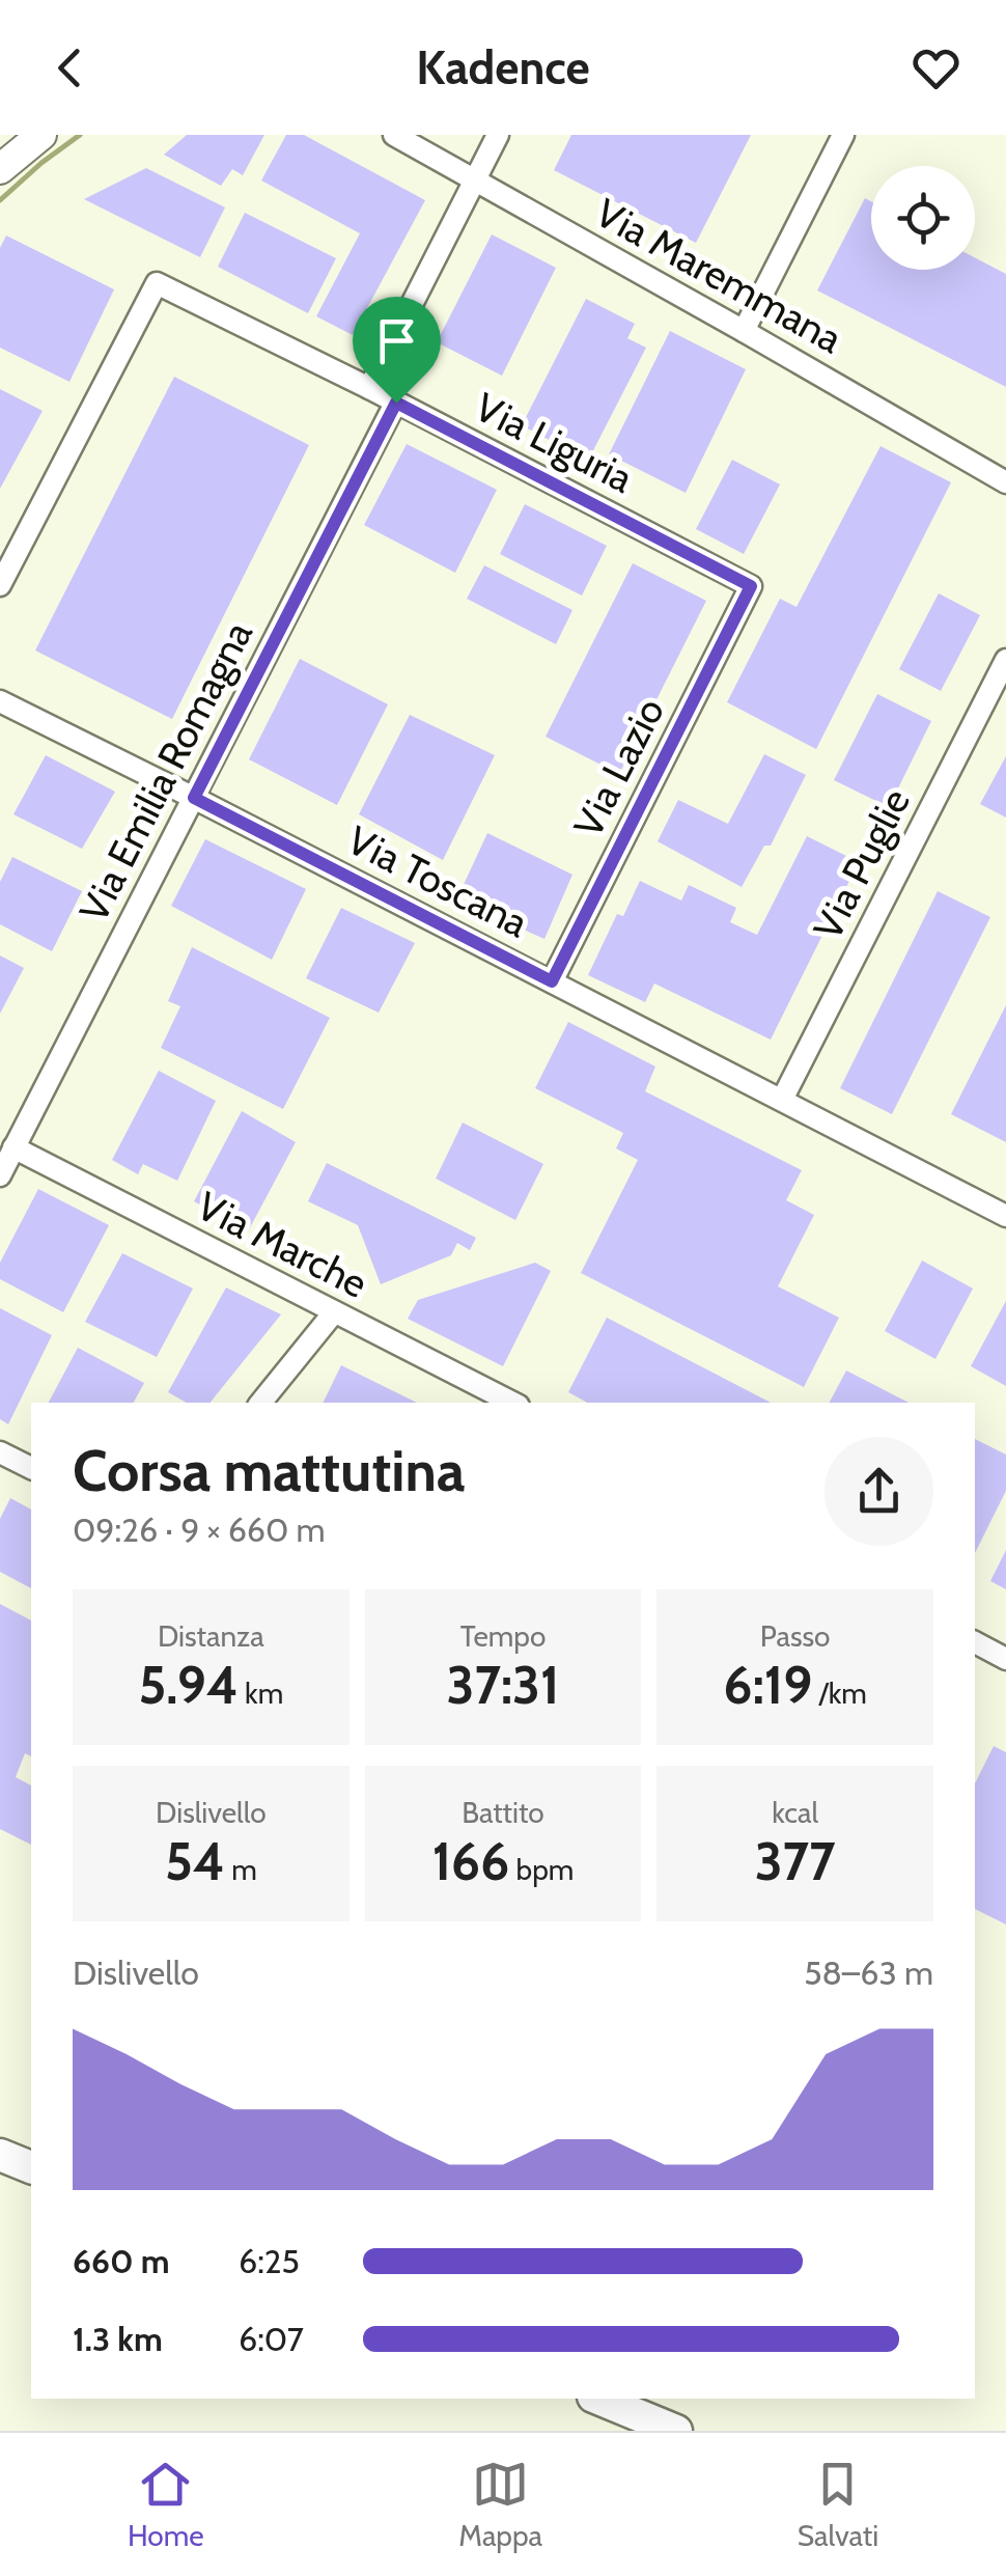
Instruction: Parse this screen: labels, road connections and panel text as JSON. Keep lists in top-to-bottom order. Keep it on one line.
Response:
{"streets":{"street":["Via Maremmana","Via Liguria","Via Lazio","Via Emilia Romagna","Via Puglie","Via Toscana","Via Marche"]},"crossings":[["Via Liguria","Via Lazio"],["Via Liguria","Via Emilia Romagna"],["Via Lazio","Via Toscana"],["Via Emilia Romagna","Via Toscana"],["Via Emilia Romagna","Via Marche"],["Via Puglie","Via Toscana"]],"page":{"header":"Kadence","heading":["Corsa mattutina","09:26 · 9 × 660 m"],"stats":[["Distanza","5.94 km"],["Tempo","37:31"],["Passo","6:19 /km"],["Dislivello","54 m"],["Battito","166 bpm"],["kcal","377"]],"chart":["Dislivello","58–63 m"],"list":[{"name":"660 m","note":"6:25"},{"name":"1.3 km","note":"6:07"}],"tabs":["Home","Mappa","Salvati"]}}
